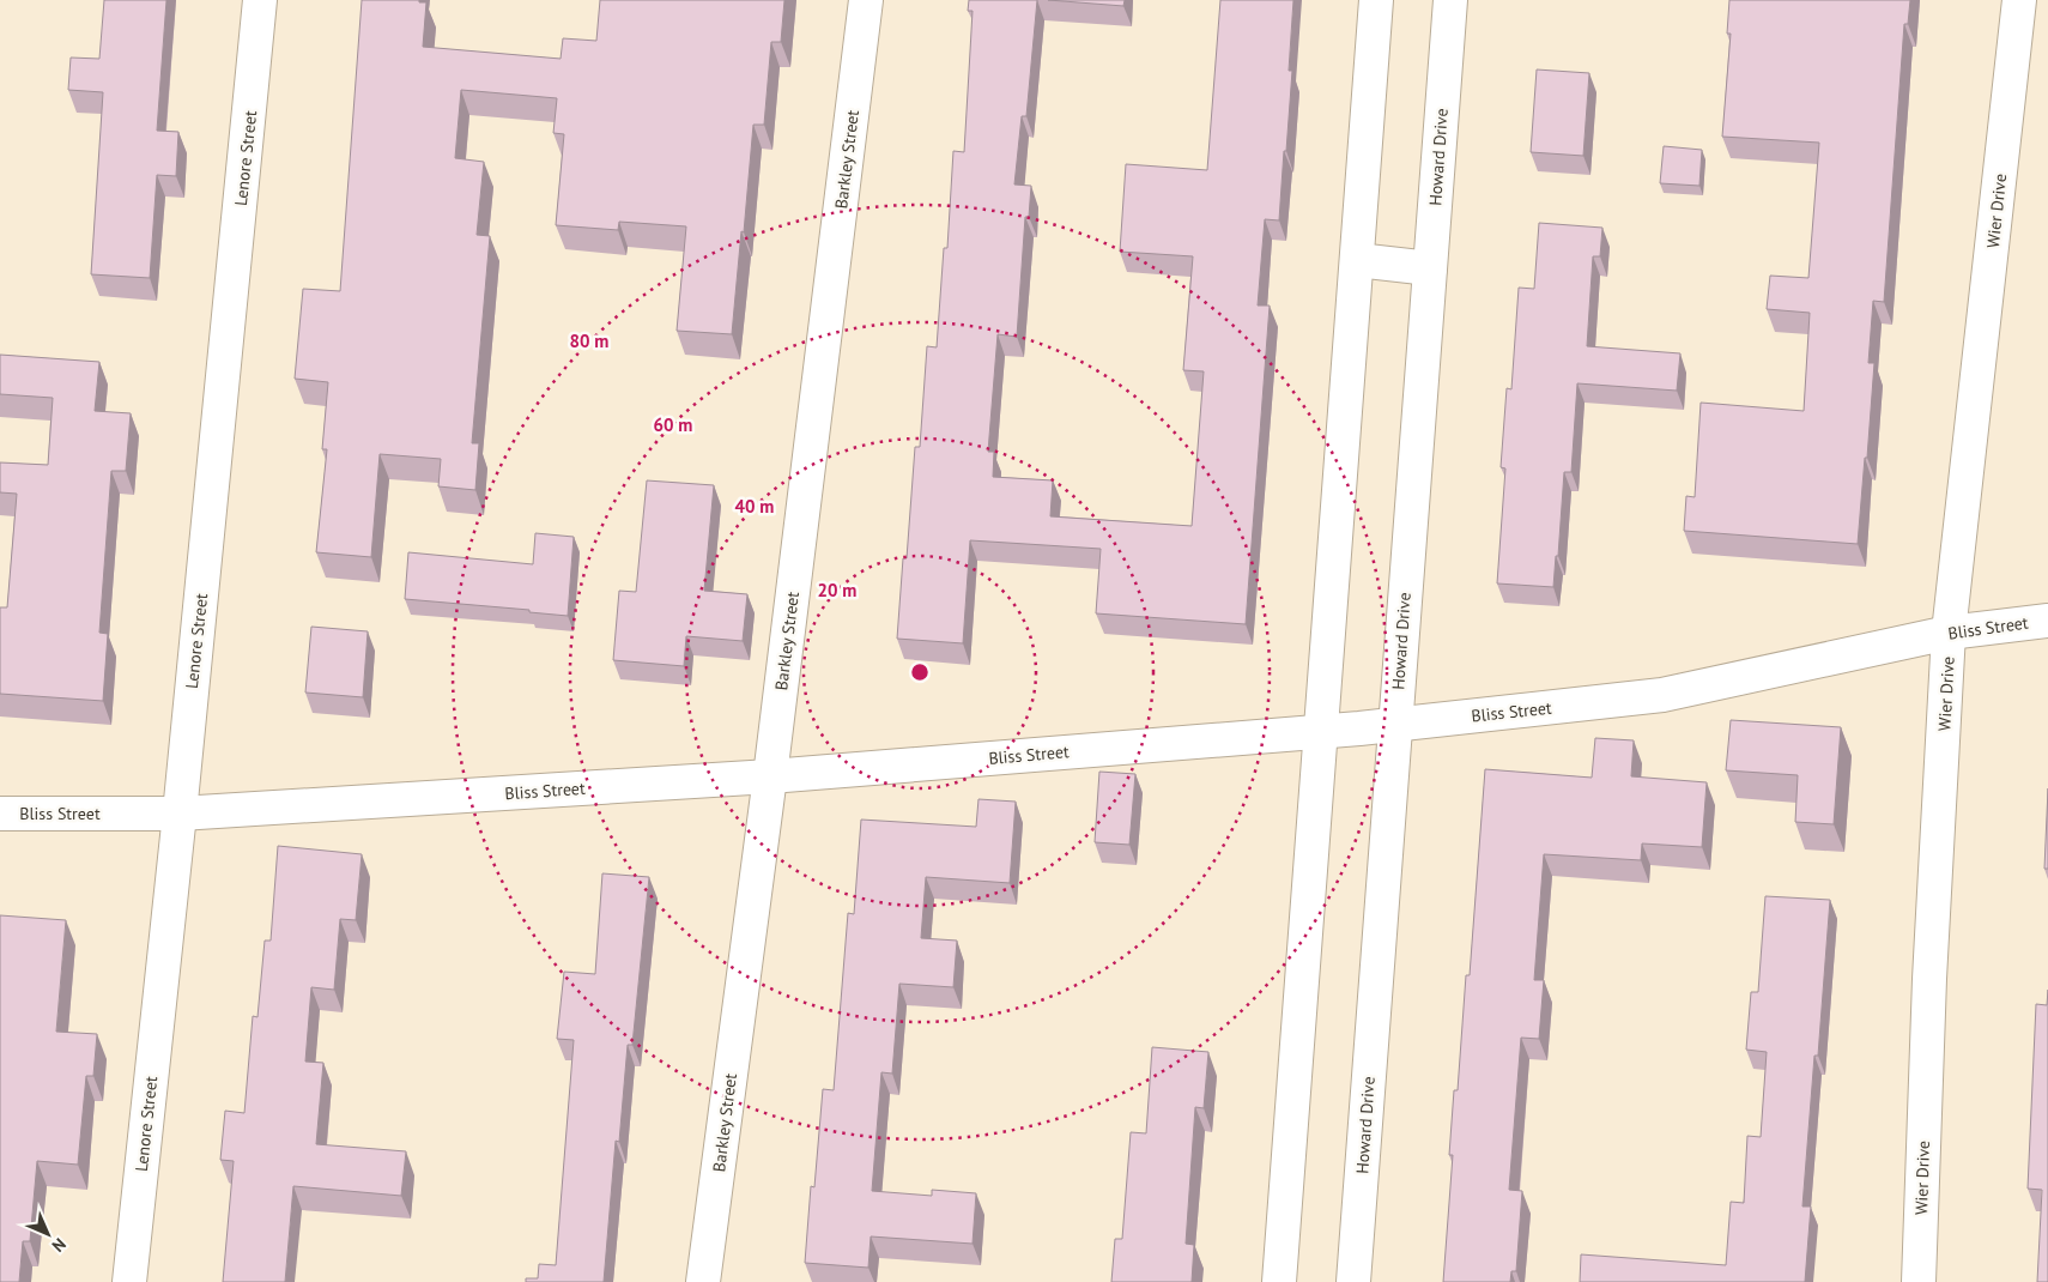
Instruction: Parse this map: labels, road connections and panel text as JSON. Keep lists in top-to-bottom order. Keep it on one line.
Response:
{"streets":{"street":["Howard Drive","Lenore Street","Barkley Street","Wier Drive","Bliss Street"]},"crossings":[["Howard Drive","Bliss Street"],["Lenore Street","Bliss Street"],["Barkley Street","Bliss Street"],["Wier Drive","Bliss Street"]],"north":"bottom right","rings":["80 m","60 m","40 m","20 m"]}
